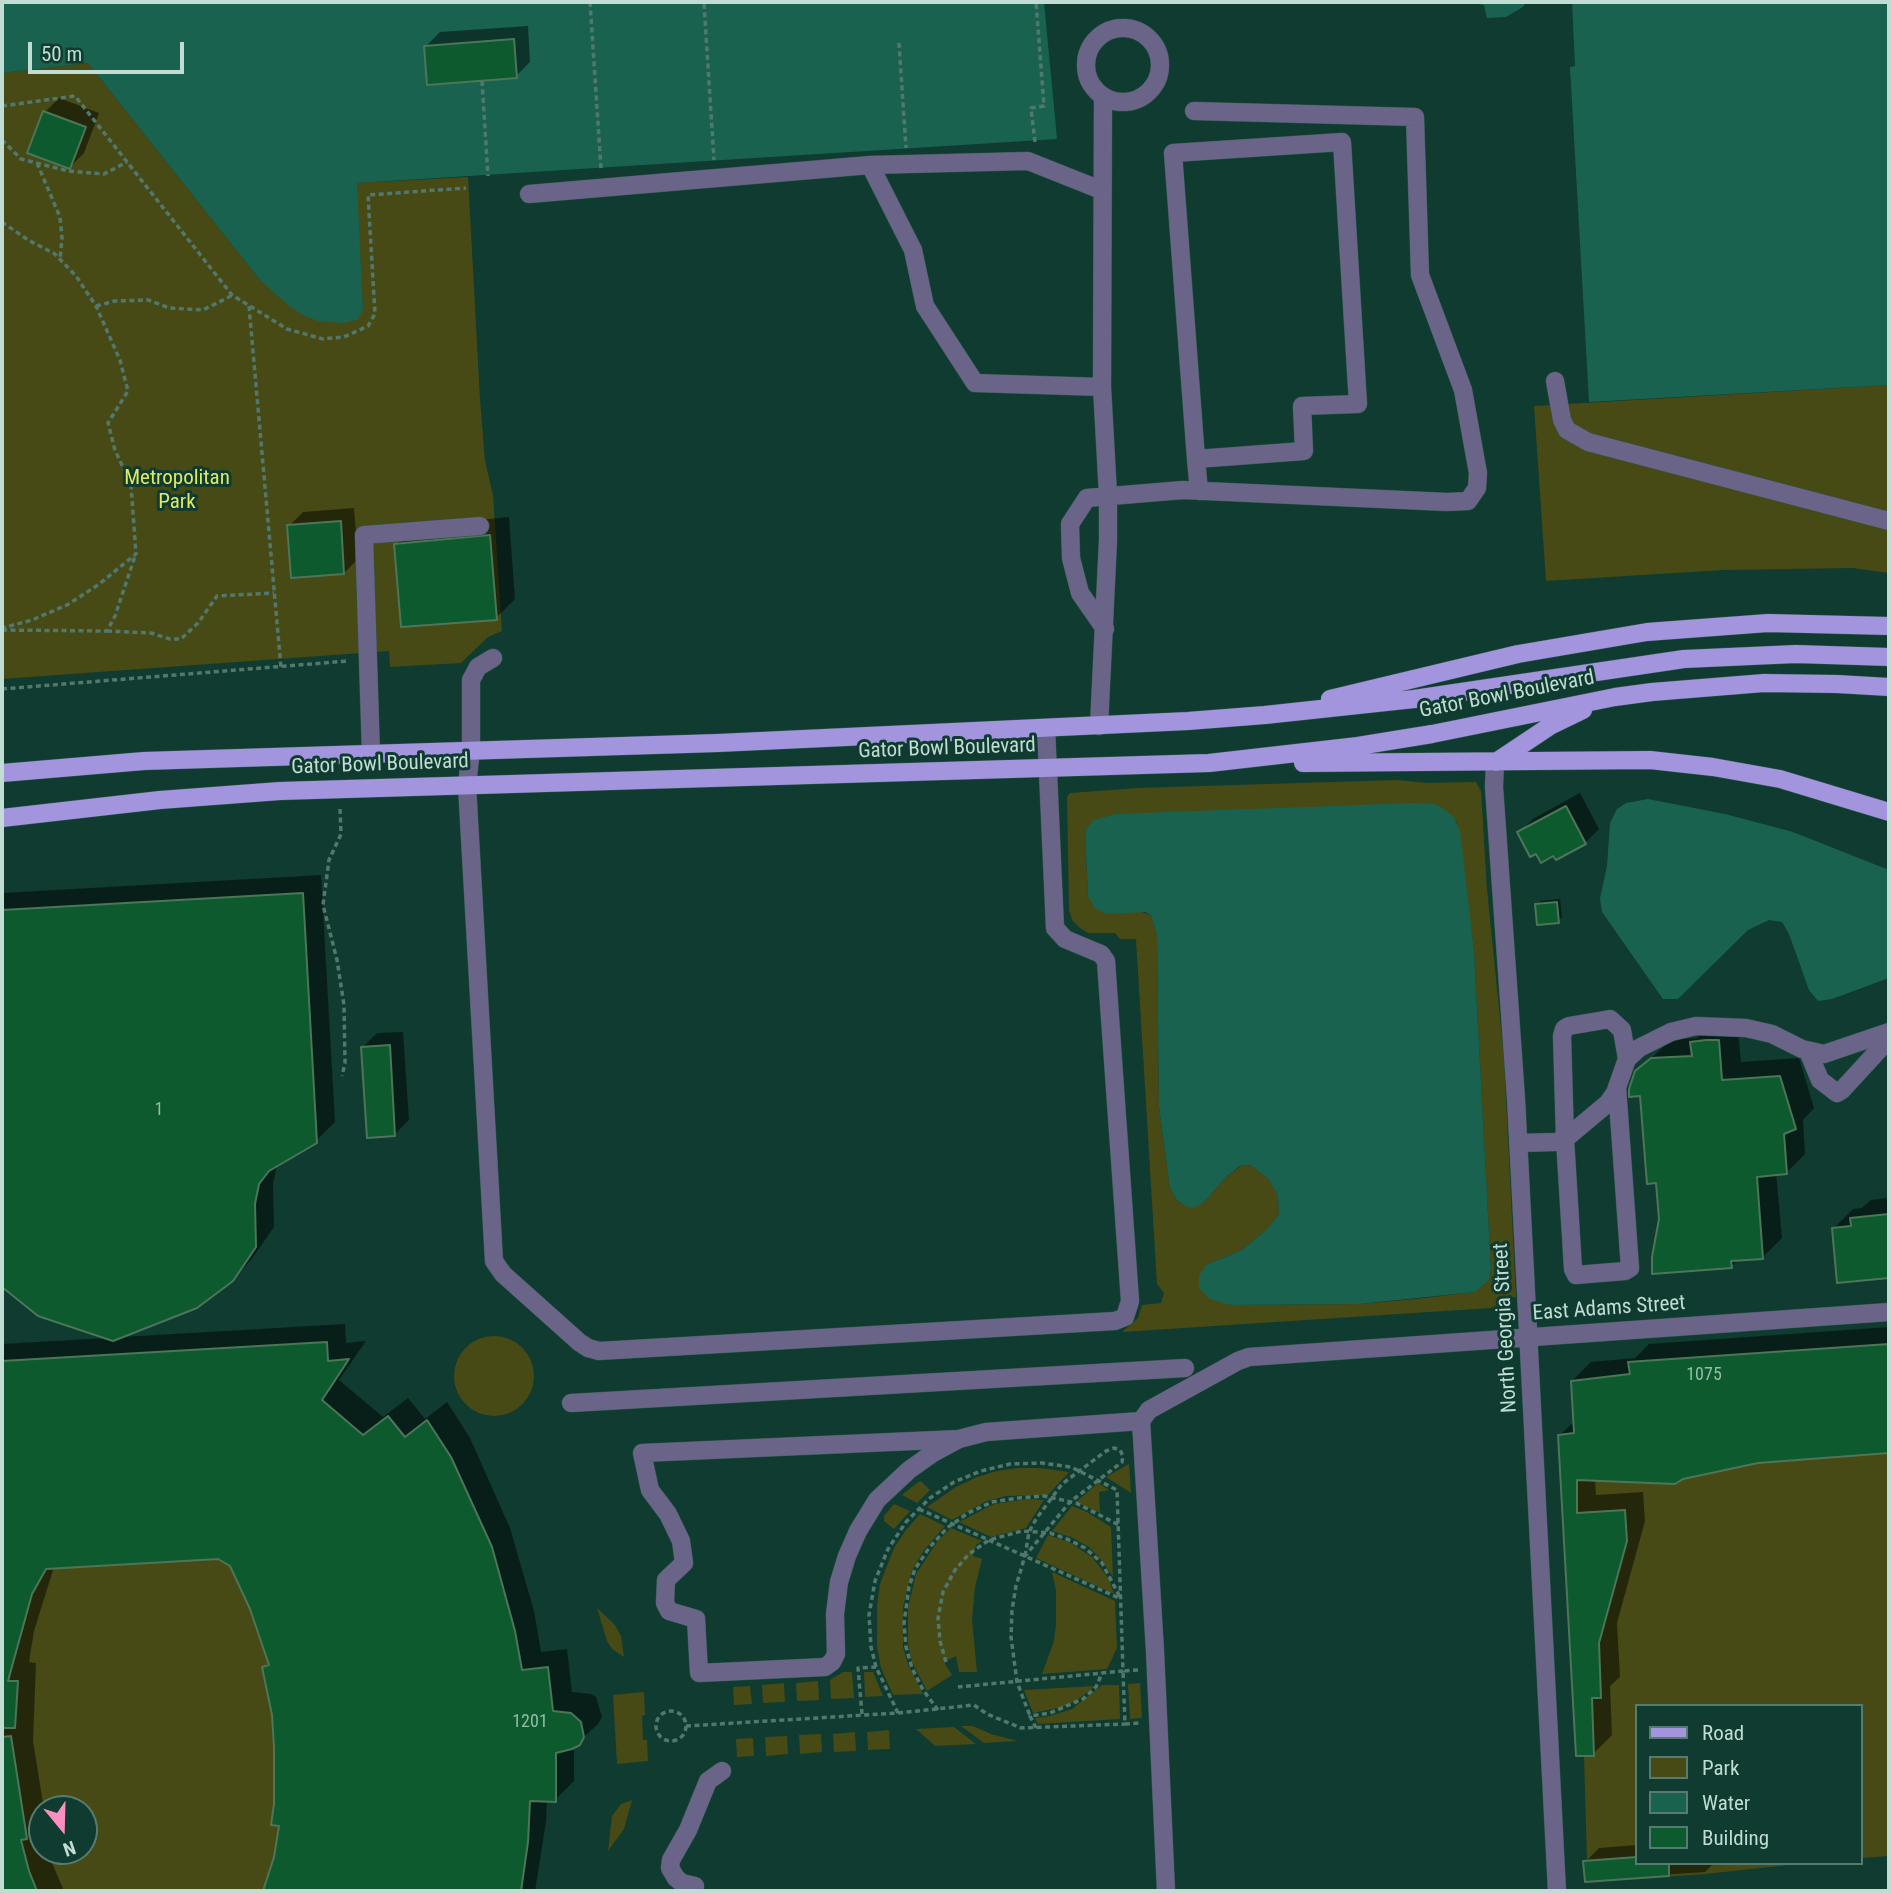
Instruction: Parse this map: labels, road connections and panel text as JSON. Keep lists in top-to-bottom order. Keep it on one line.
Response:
{"streets":{"main road":["Gator Bowl Boulevard"],"street":["East Adams Street","North Georgia Street"]},"crossings":[["East Adams Street","North Georgia Street"]],"parks":["Metropolitan Park"],"house_numbers":["1","1075","1201"],"legend":["Road","Park","Water","Building"],"scale_bar":"50 m","north":"bottom"}
